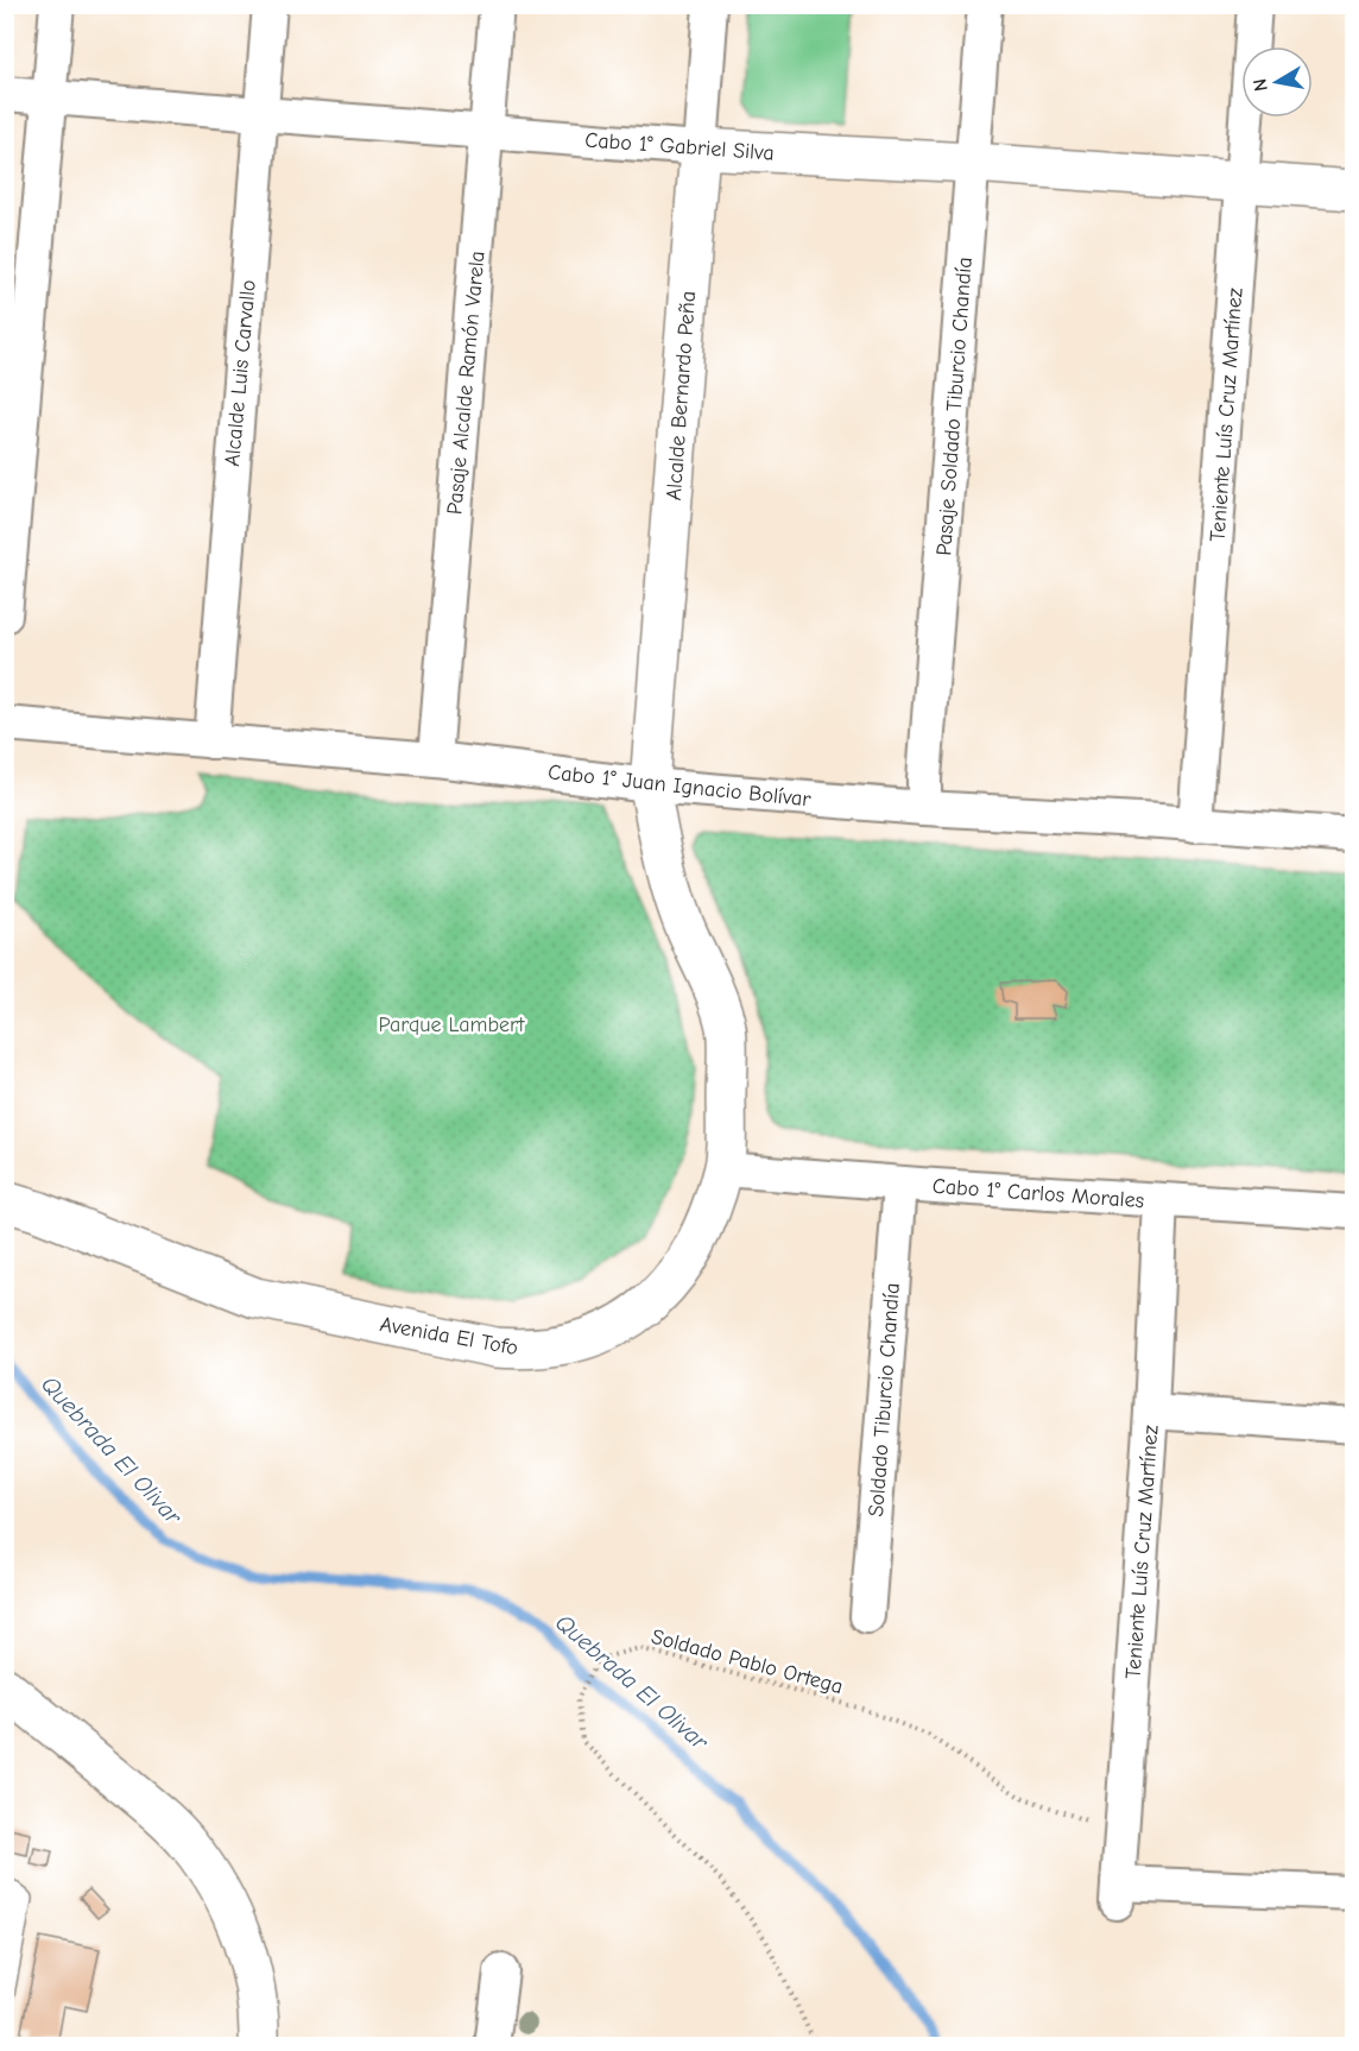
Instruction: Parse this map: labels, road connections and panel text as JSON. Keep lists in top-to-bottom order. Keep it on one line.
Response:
{"streets":{"street":["Cabo 1° Gabriel Silva","Alcalde Luis Carvallo","Pasaje Alcalde Ramón Varela","Alcalde Bernardo Peña","Pasaje Soldado Tiburcio Chandía","Teniente Luís Cruz Martínez","Cabo 1° Juan Ignacio Bolívar","Cabo 1° Carlos Morales","Avenida El Tofo","Soldado Tiburcio Chandía"],"path":["Soldado Pablo Ortega"]},"crossings":[["Cabo 1° Gabriel Silva","Alcalde Luis Carvallo"],["Cabo 1° Gabriel Silva","Pasaje Alcalde Ramón Varela"],["Cabo 1° Gabriel Silva","Alcalde Bernardo Peña"],["Cabo 1° Gabriel Silva","Pasaje Soldado Tiburcio Chandía"],["Cabo 1° Gabriel Silva","Teniente Luís Cruz Martínez"],["Alcalde Luis Carvallo","Cabo 1° Juan Ignacio Bolívar"],["Pasaje Alcalde Ramón Varela","Cabo 1° Juan Ignacio Bolívar"],["Alcalde Bernardo Peña","Cabo 1° Juan Ignacio Bolívar"],["Alcalde Bernardo Peña","Avenida El Tofo"],["Pasaje Soldado Tiburcio Chandía","Cabo 1° Juan Ignacio Bolívar"],["Teniente Luís Cruz Martínez","Cabo 1° Juan Ignacio Bolívar"],["Teniente Luís Cruz Martínez","Cabo 1° Carlos Morales"],["Teniente Luís Cruz Martínez","Soldado Pablo Ortega"],["Cabo 1° Juan Ignacio Bolívar","Avenida El Tofo"],["Cabo 1° Carlos Morales","Avenida El Tofo"],["Cabo 1° Carlos Morales","Soldado Tiburcio Chandía"]],"water":["Quebrada El Olivar"],"parks":["Parque Lambert"],"north":"left"}
